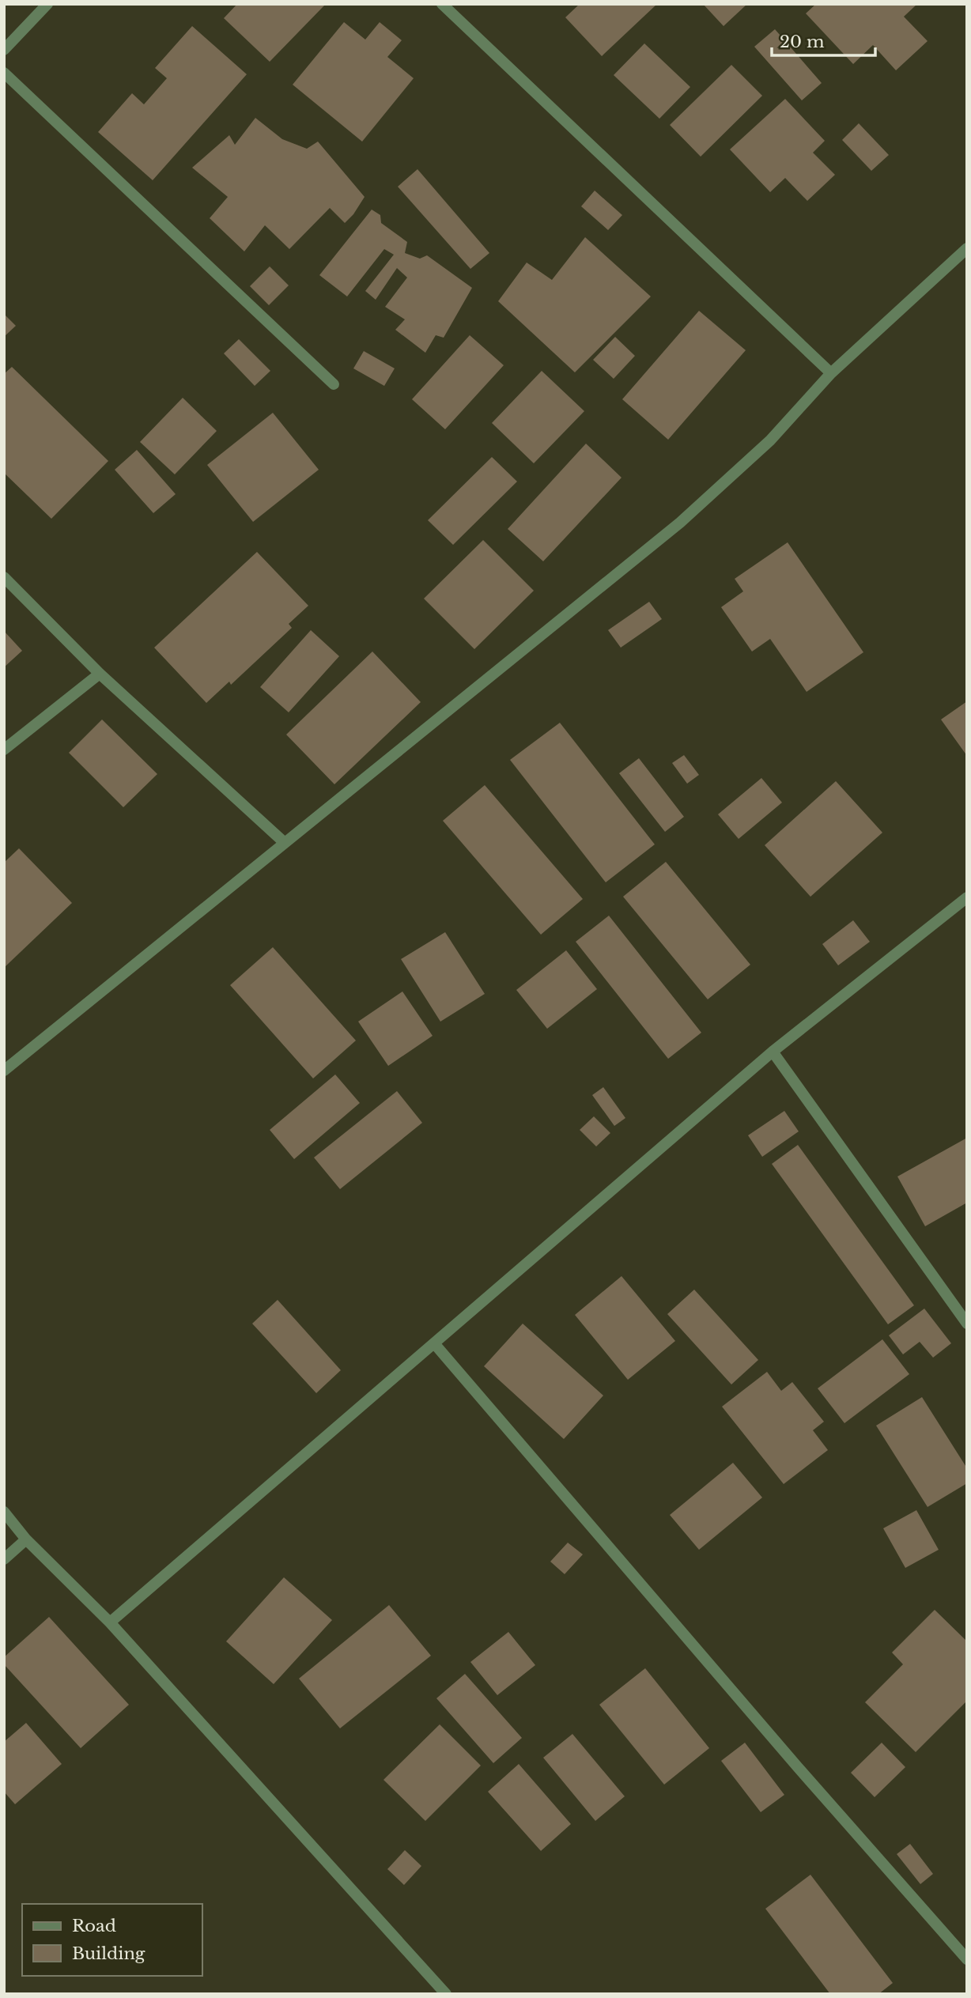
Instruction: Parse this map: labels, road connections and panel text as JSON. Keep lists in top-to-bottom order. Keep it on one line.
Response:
{"legend":["Road","Building"],"scale_bar":"20 m"}
